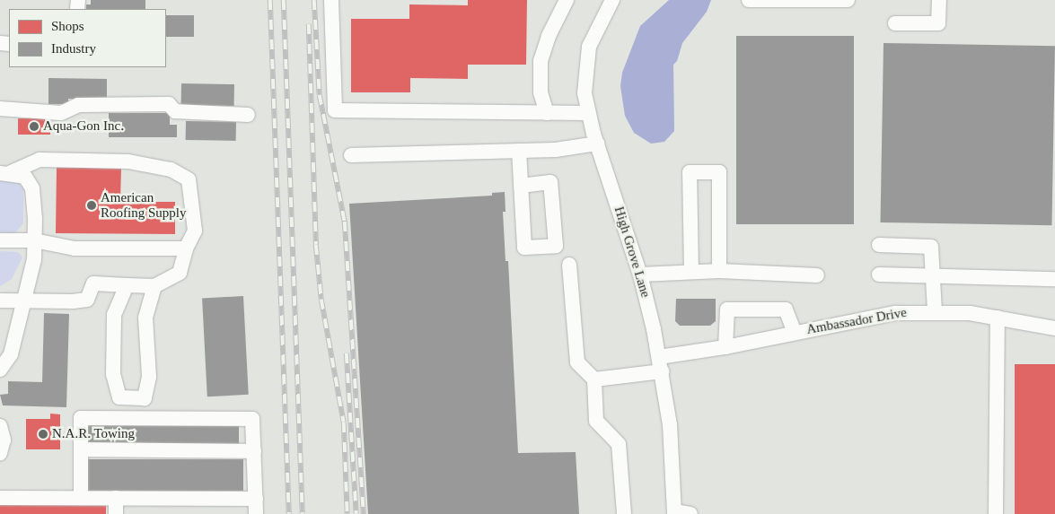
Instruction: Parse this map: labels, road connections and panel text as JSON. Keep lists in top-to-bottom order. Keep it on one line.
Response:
{"streets":{"street":["High Grove Lane","Ambassador Drive"]},"crossings":[["High Grove Lane","Ambassador Drive"]],"places":["Aqua-Gon Inc.","American Roofing Supply","N.A.R. Towing"],"legend":["Shops","Industry"]}
